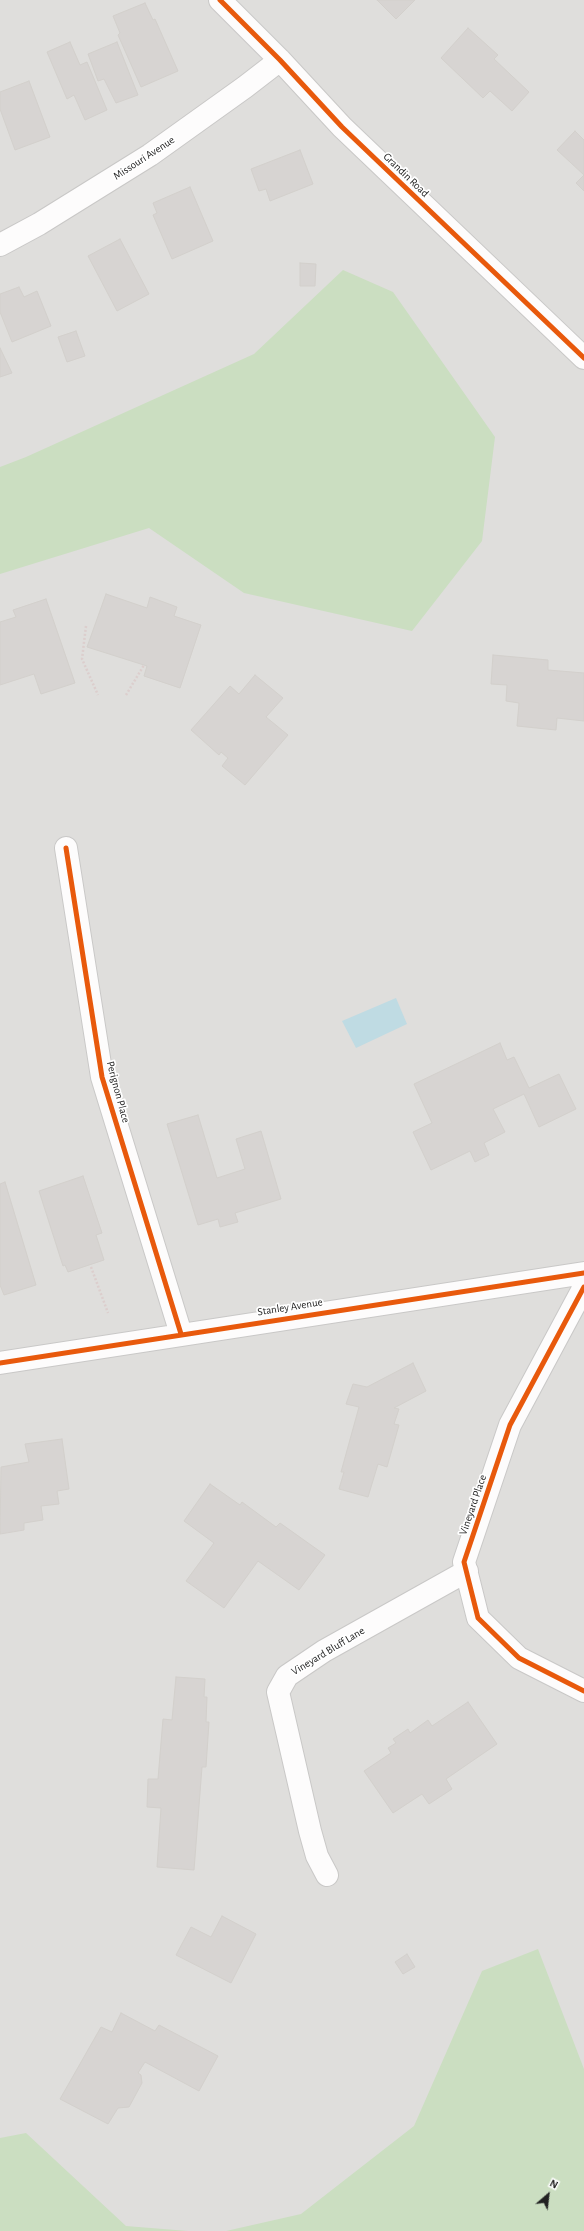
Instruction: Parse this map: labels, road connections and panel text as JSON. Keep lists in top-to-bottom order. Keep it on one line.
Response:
{"streets":{"street":["Missouri Avenue","Grandin Road","Perignon Place","Stanley Avenue","Vineyard Place","Vineyard Bluff Lane"]},"crossings":[["Missouri Avenue","Grandin Road"],["Perignon Place","Stanley Avenue"],["Vineyard Place","Vineyard Bluff Lane"]],"north":"top right"}
